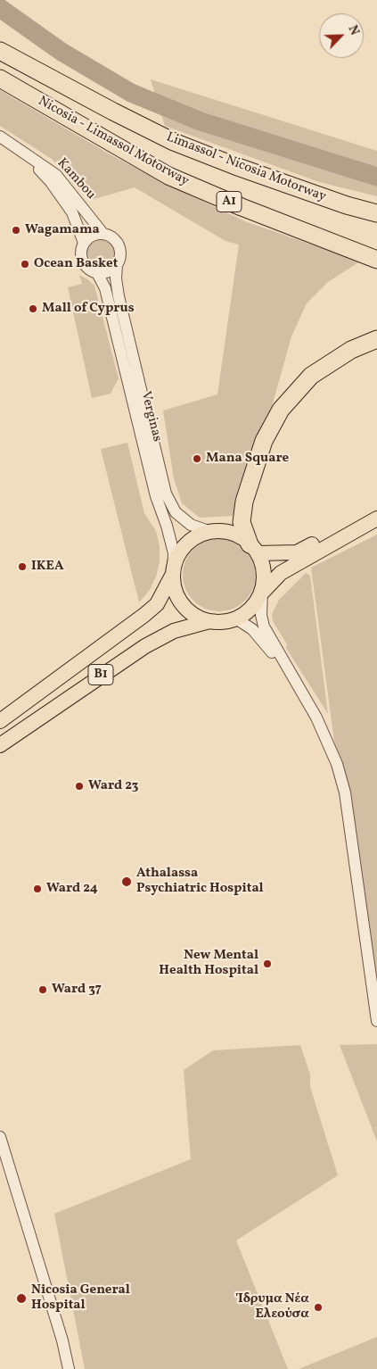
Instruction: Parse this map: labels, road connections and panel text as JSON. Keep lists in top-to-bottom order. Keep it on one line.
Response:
{"streets":{"highway":["Nicosia - Limassol Motorway","Limassol - Nicosia Motorway","A1"],"main road":["B1"],"street":["Kambou","Verginas"]},"crossings":[["Kambou","Verginas"],["Verginas","B1"]],"places":["Wagamama","Ocean Basket","Mall of Cyprus","Mana Square","IKEA","Ward 23","Athalassa Psychiatric Hospital","Ward 24","New Mental Health Hospital","Ward 37","Nicosia General Hospital","Ίδρυμα Νέα Ελεούσα"],"north":"top right"}
